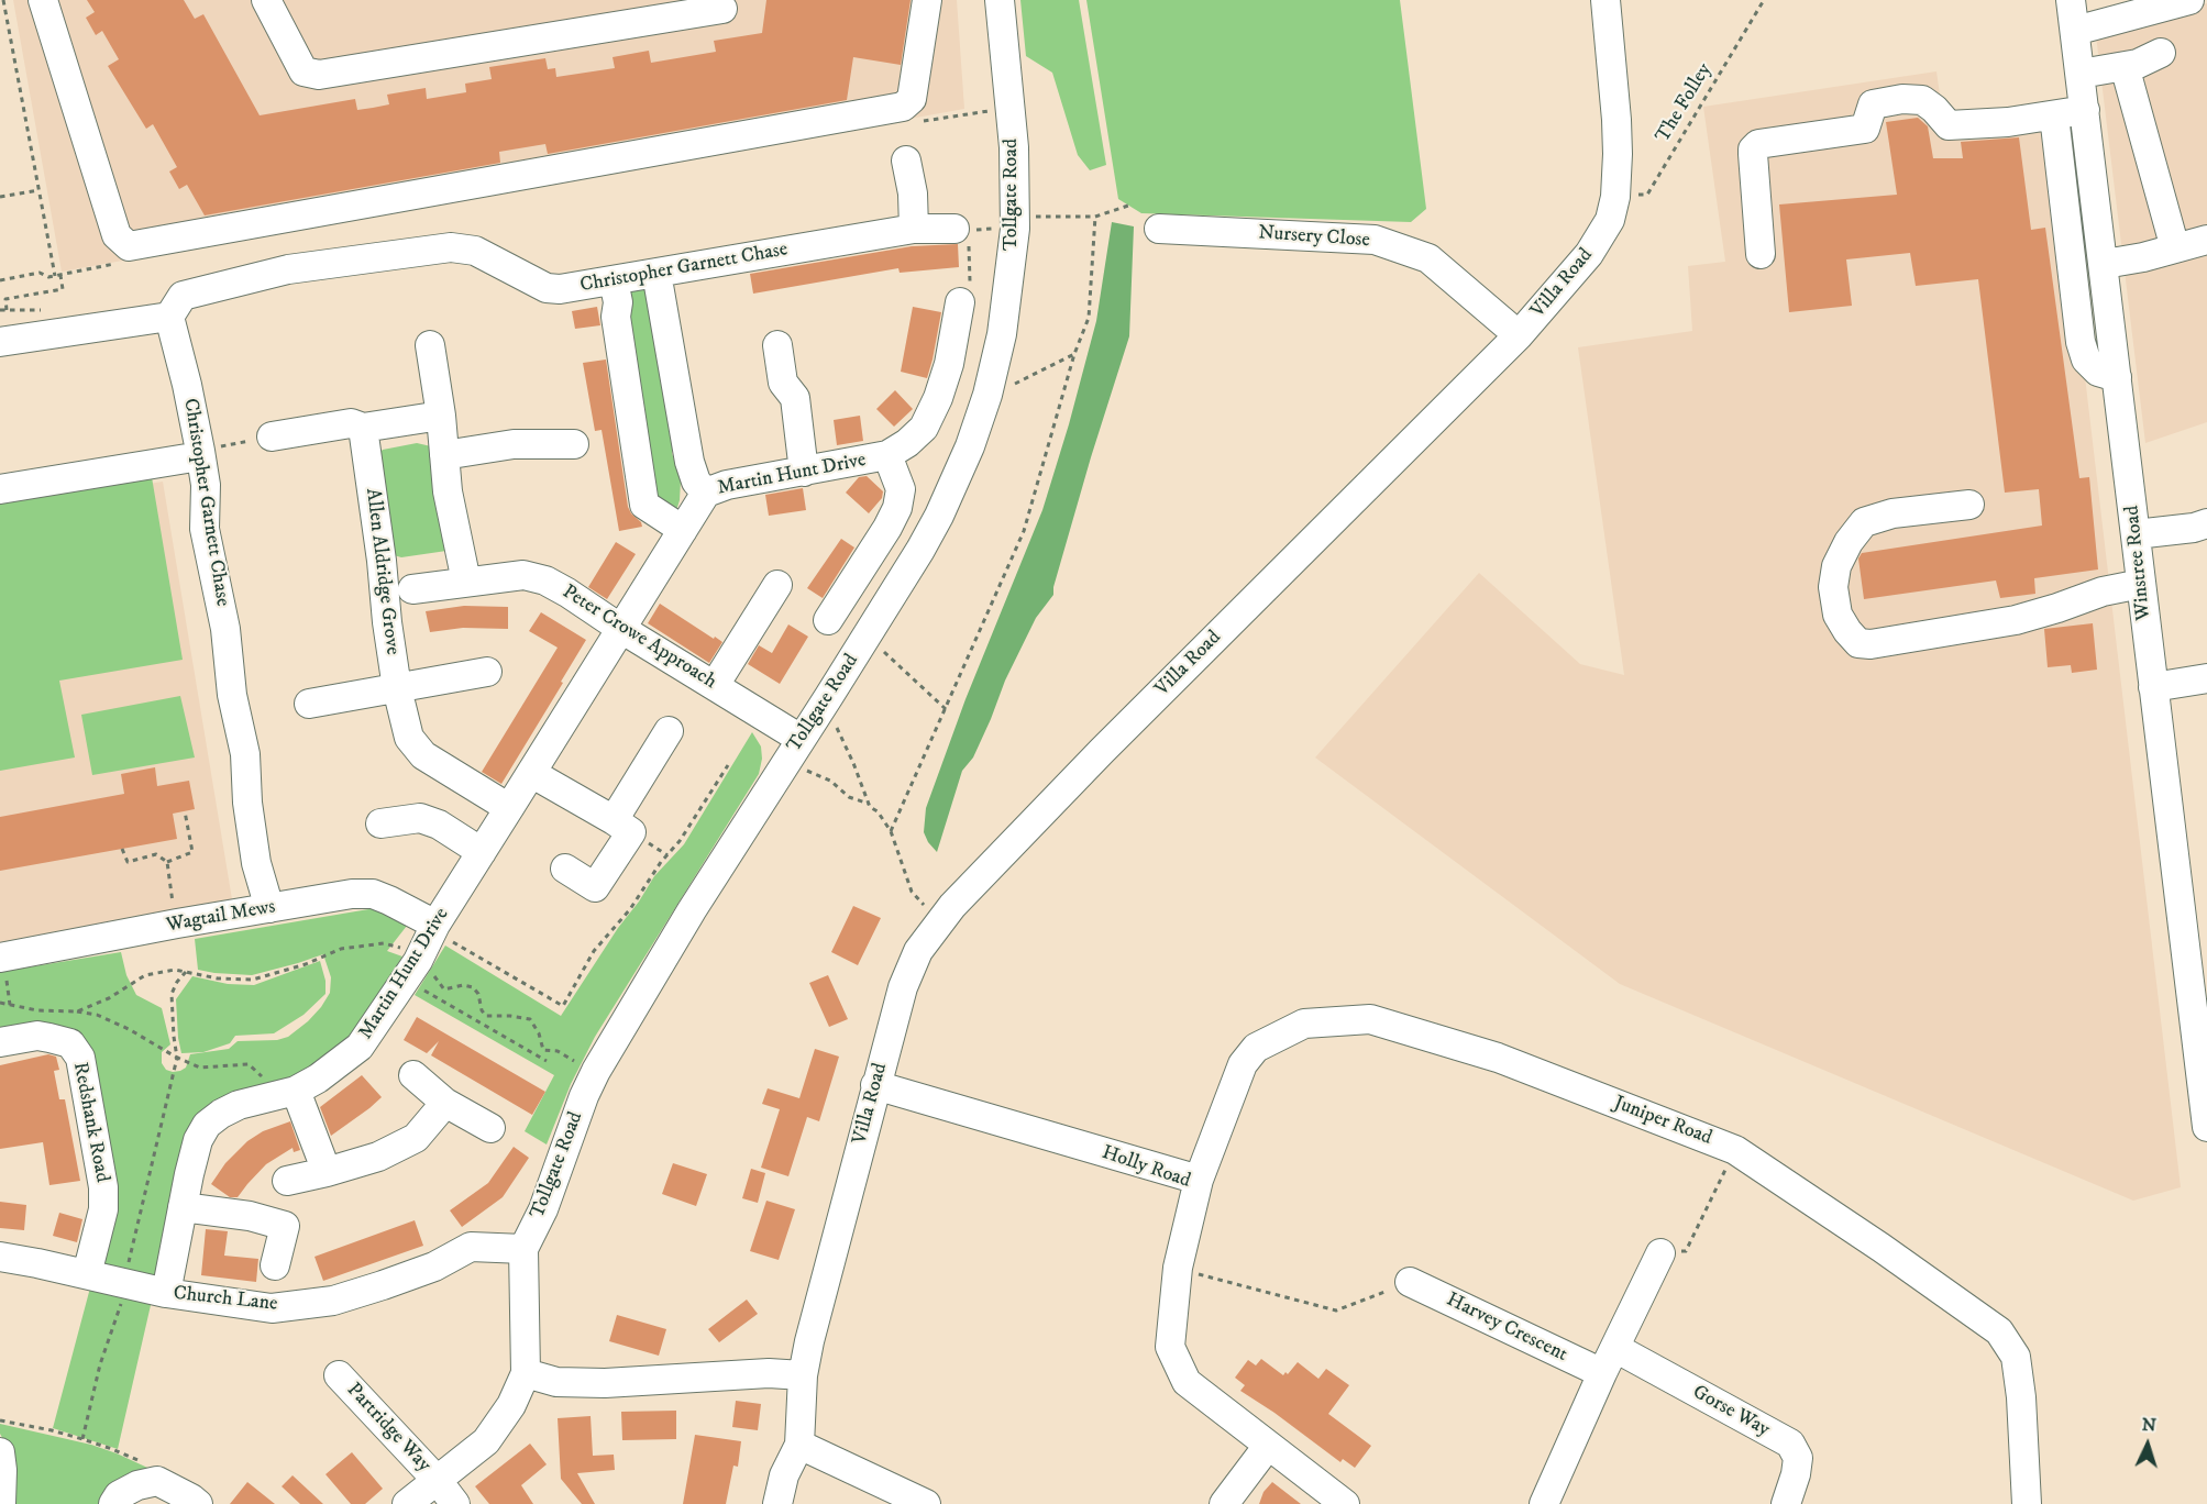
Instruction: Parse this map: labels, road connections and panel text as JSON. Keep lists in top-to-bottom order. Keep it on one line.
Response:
{"streets":{"street":["Tollgate Road","Nursery Close","Christopher Garnett Chase","Villa Road","Martin Hunt Drive","Winstree Road","Allen Aldridge Grove","Peter Crowe Approach","Wagtail Mews","Juniper Road","Redshank Road","Holly Road","Church Lane","Harvey Crescent","Gorse Way","Partridge Way"],"path":["The Folley"]},"crossings":[["The Folley","Villa Road"],["Tollgate Road","Peter Crowe Approach"],["Tollgate Road","Church Lane"],["Nursery Close","Villa Road"],["Christopher Garnett Chase","Wagtail Mews"],["Villa Road","Holly Road"],["Martin Hunt Drive","Allen Aldridge Grove"],["Martin Hunt Drive","Peter Crowe Approach"],["Martin Hunt Drive","Wagtail Mews"],["Martin Hunt Drive","Church Lane"],["Juniper Road","Holly Road"],["Redshank Road","Church Lane"]],"north":"top"}
